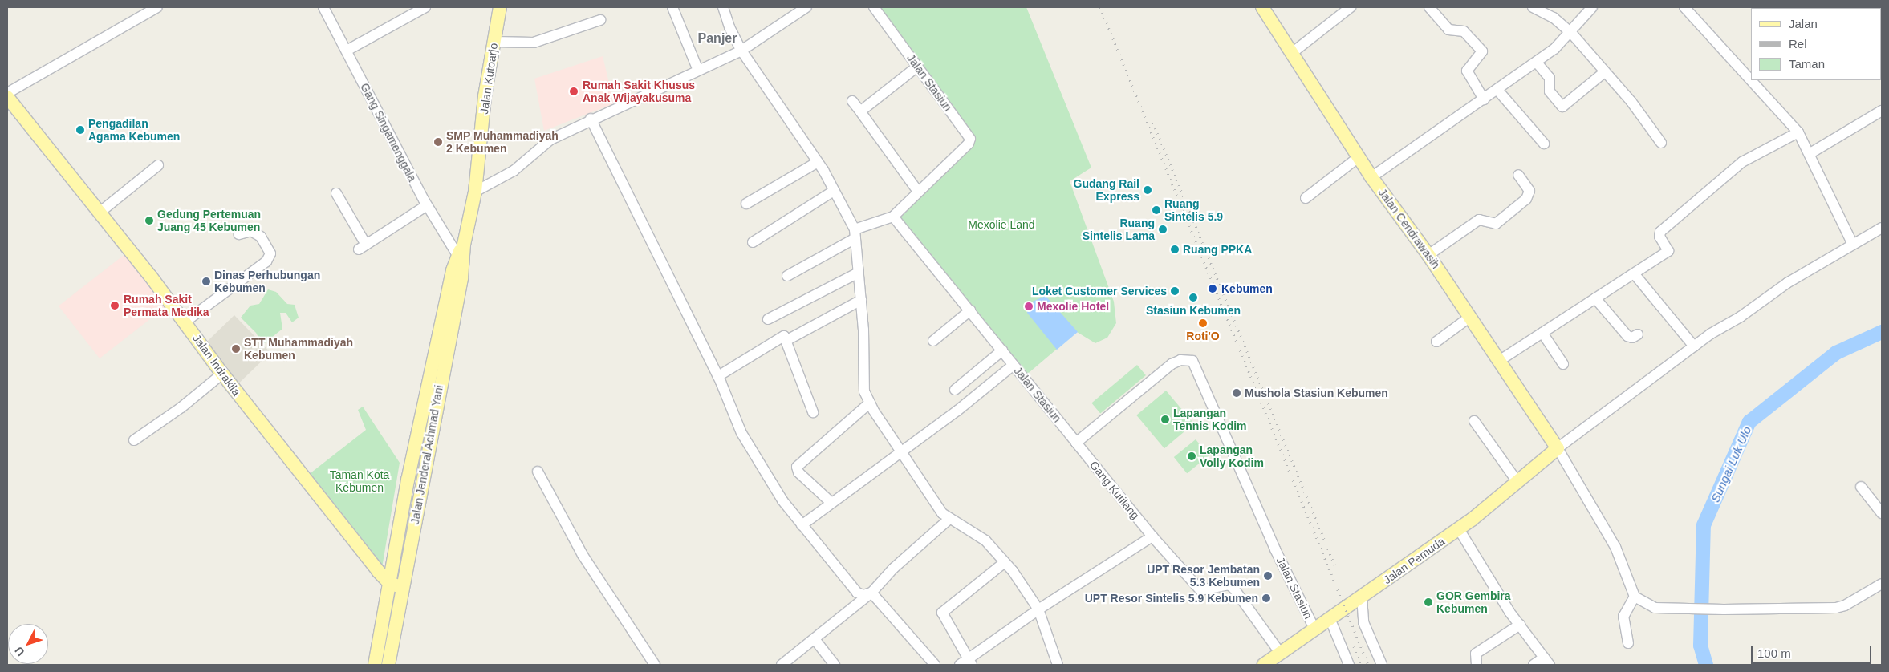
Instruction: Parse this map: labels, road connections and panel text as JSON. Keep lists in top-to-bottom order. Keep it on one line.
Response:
{"streets":{"main road":["Jalan Kutoarjo","Jalan Cendrawasih","Jalan Indrakila","Jalan Jenderal Achmad Yani","Jalan Pemuda"],"street":["Jalan Stasiun","Gang Singamenggala","Gang Kutilang"]},"crossings":[["Jalan Kutoarjo","Gang Singamenggala"],["Jalan Kutoarjo","Jalan Jenderal Achmad Yani"],["Jalan Stasiun","Gang Kutilang"],["Jalan Stasiun","Jalan Pemuda"],["Gang Singamenggala","Jalan Jenderal Achmad Yani"],["Jalan Cendrawasih","Jalan Pemuda"],["Jalan Indrakila","Jalan Jenderal Achmad Yani"],["Gang Kutilang","Jalan Pemuda"]],"districts":["Panjer"],"water":["Sungai Luk Ulo"],"parks":["Mexolie Land","Taman Kota Kebumen"],"places":["Rumah Sakit Khusus Anak Wijayakusuma","Pengadilan Agama Kebumen","SMP Muhammadiyah 2 Kebumen","Gudang Rail Express","Ruang Sintelis 5.9","Gedung Pertemuan Juang 45 Kebumen","Ruang Sintelis Lama","Ruang PPKA","Dinas Perhubungan Kebumen","Kebumen","Loket Customer Services","Stasiun Kebumen","Rumah Sakit Permata Medika","Mexolie Hotel","Roti'O","STT Muhammadiyah Kebumen","Mushola Stasiun Kebumen","Lapangan Tennis Kodim","Lapangan Volly Kodim","UPT Resor Jembatan 5.3 Kebumen","UPT Resor Sintelis 5.9 Kebumen","GOR Gembira Kebumen"],"legend":["Jalan","Rel","Taman"],"scale_bar":"100 m","north":"bottom left"}
